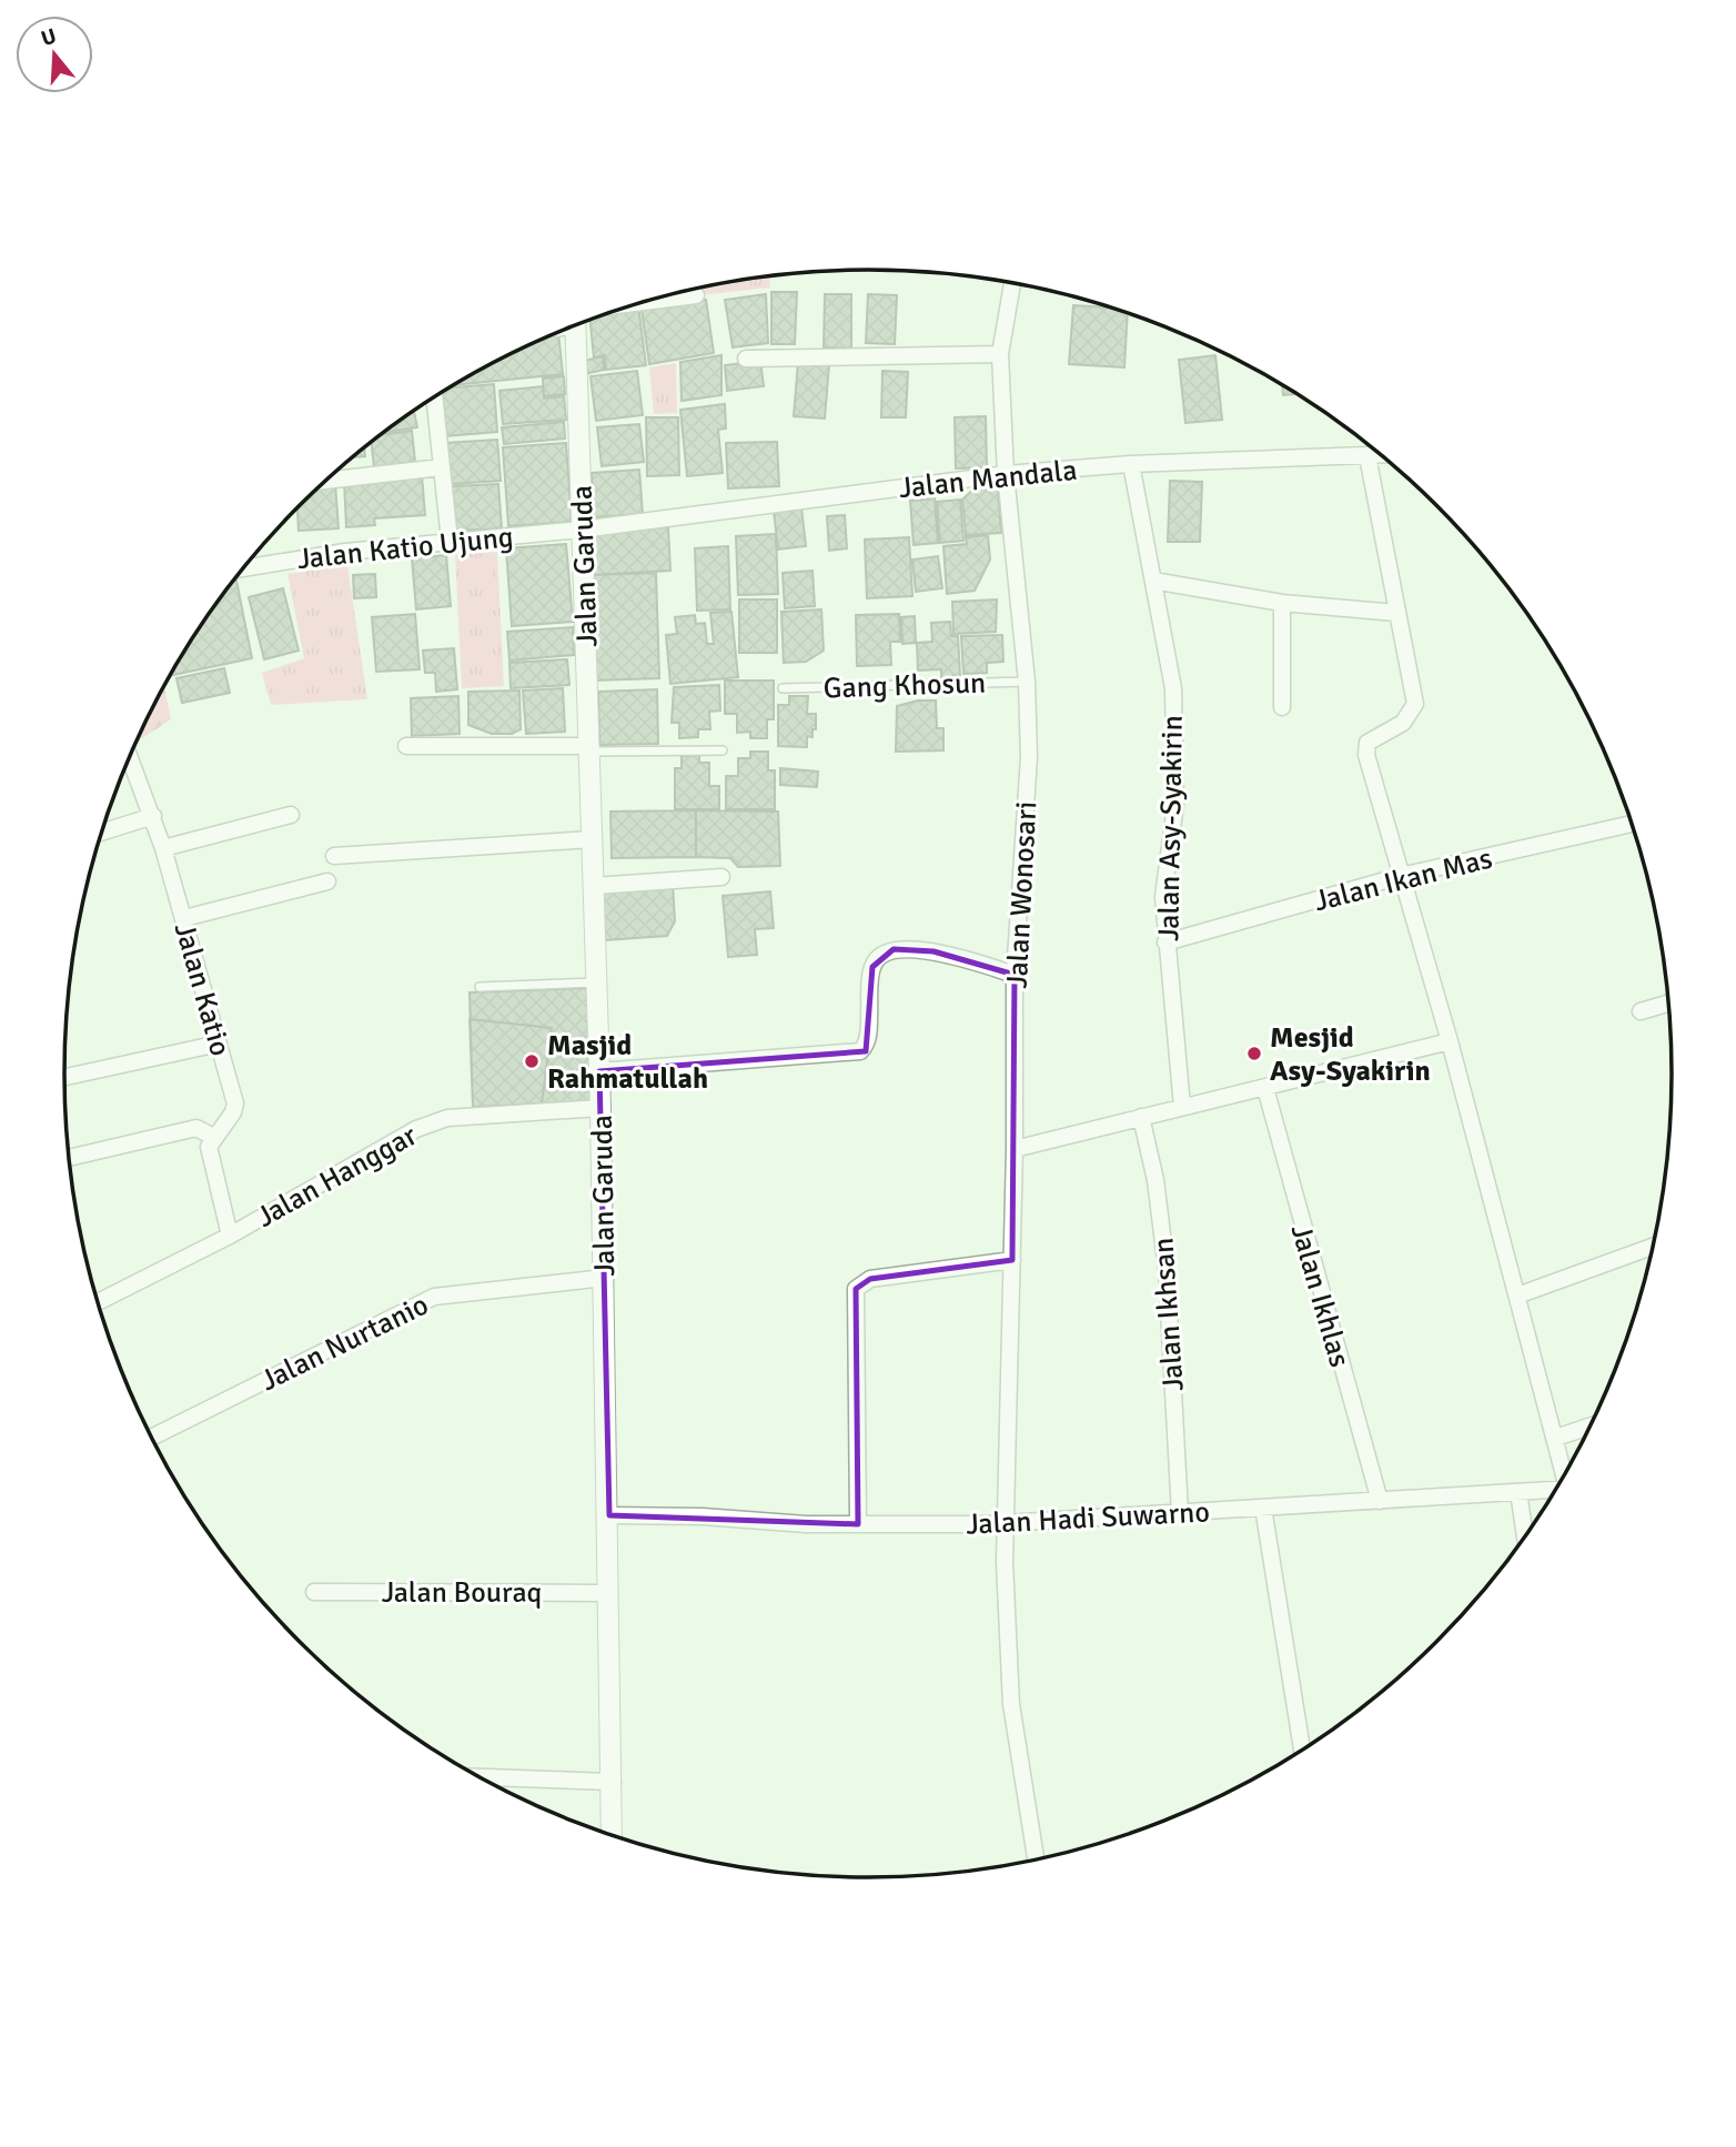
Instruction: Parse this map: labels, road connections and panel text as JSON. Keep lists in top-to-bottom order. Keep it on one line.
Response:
{"streets":{"street":["Jalan Mandala","Jalan Katio Ujung","Jalan Garuda","Jalan Asy-Syakirin","Jalan Ikan Mas","Jalan Wonosari","Jalan Katio","Jalan Hanggar","Jalan Ikhlas","Jalan Ikhsan","Jalan Nurtanio","Jalan Hadi Suwarno","Jalan Bouraq"],"lane":["Gang Khosun"]},"crossings":[["Jalan Mandala","Jalan Katio Ujung"],["Jalan Mandala","Jalan Garuda"],["Jalan Mandala","Jalan Asy-Syakirin"],["Jalan Mandala","Jalan Wonosari"],["Jalan Katio Ujung","Jalan Garuda"],["Jalan Garuda","Jalan Hanggar"],["Jalan Garuda","Jalan Nurtanio"],["Jalan Garuda","Jalan Hadi Suwarno"],["Jalan Garuda","Jalan Bouraq"],["Gang Khosun","Jalan Wonosari"],["Jalan Asy-Syakirin","Jalan Ikan Mas"],["Jalan Wonosari","Jalan Hadi Suwarno"],["Jalan Ikhlas","Jalan Hadi Suwarno"],["Jalan Ikhsan","Jalan Hadi Suwarno"]],"places":["Mesjid Asy-Syakirin","Masjid Rahmatullah"],"north":"top"}
